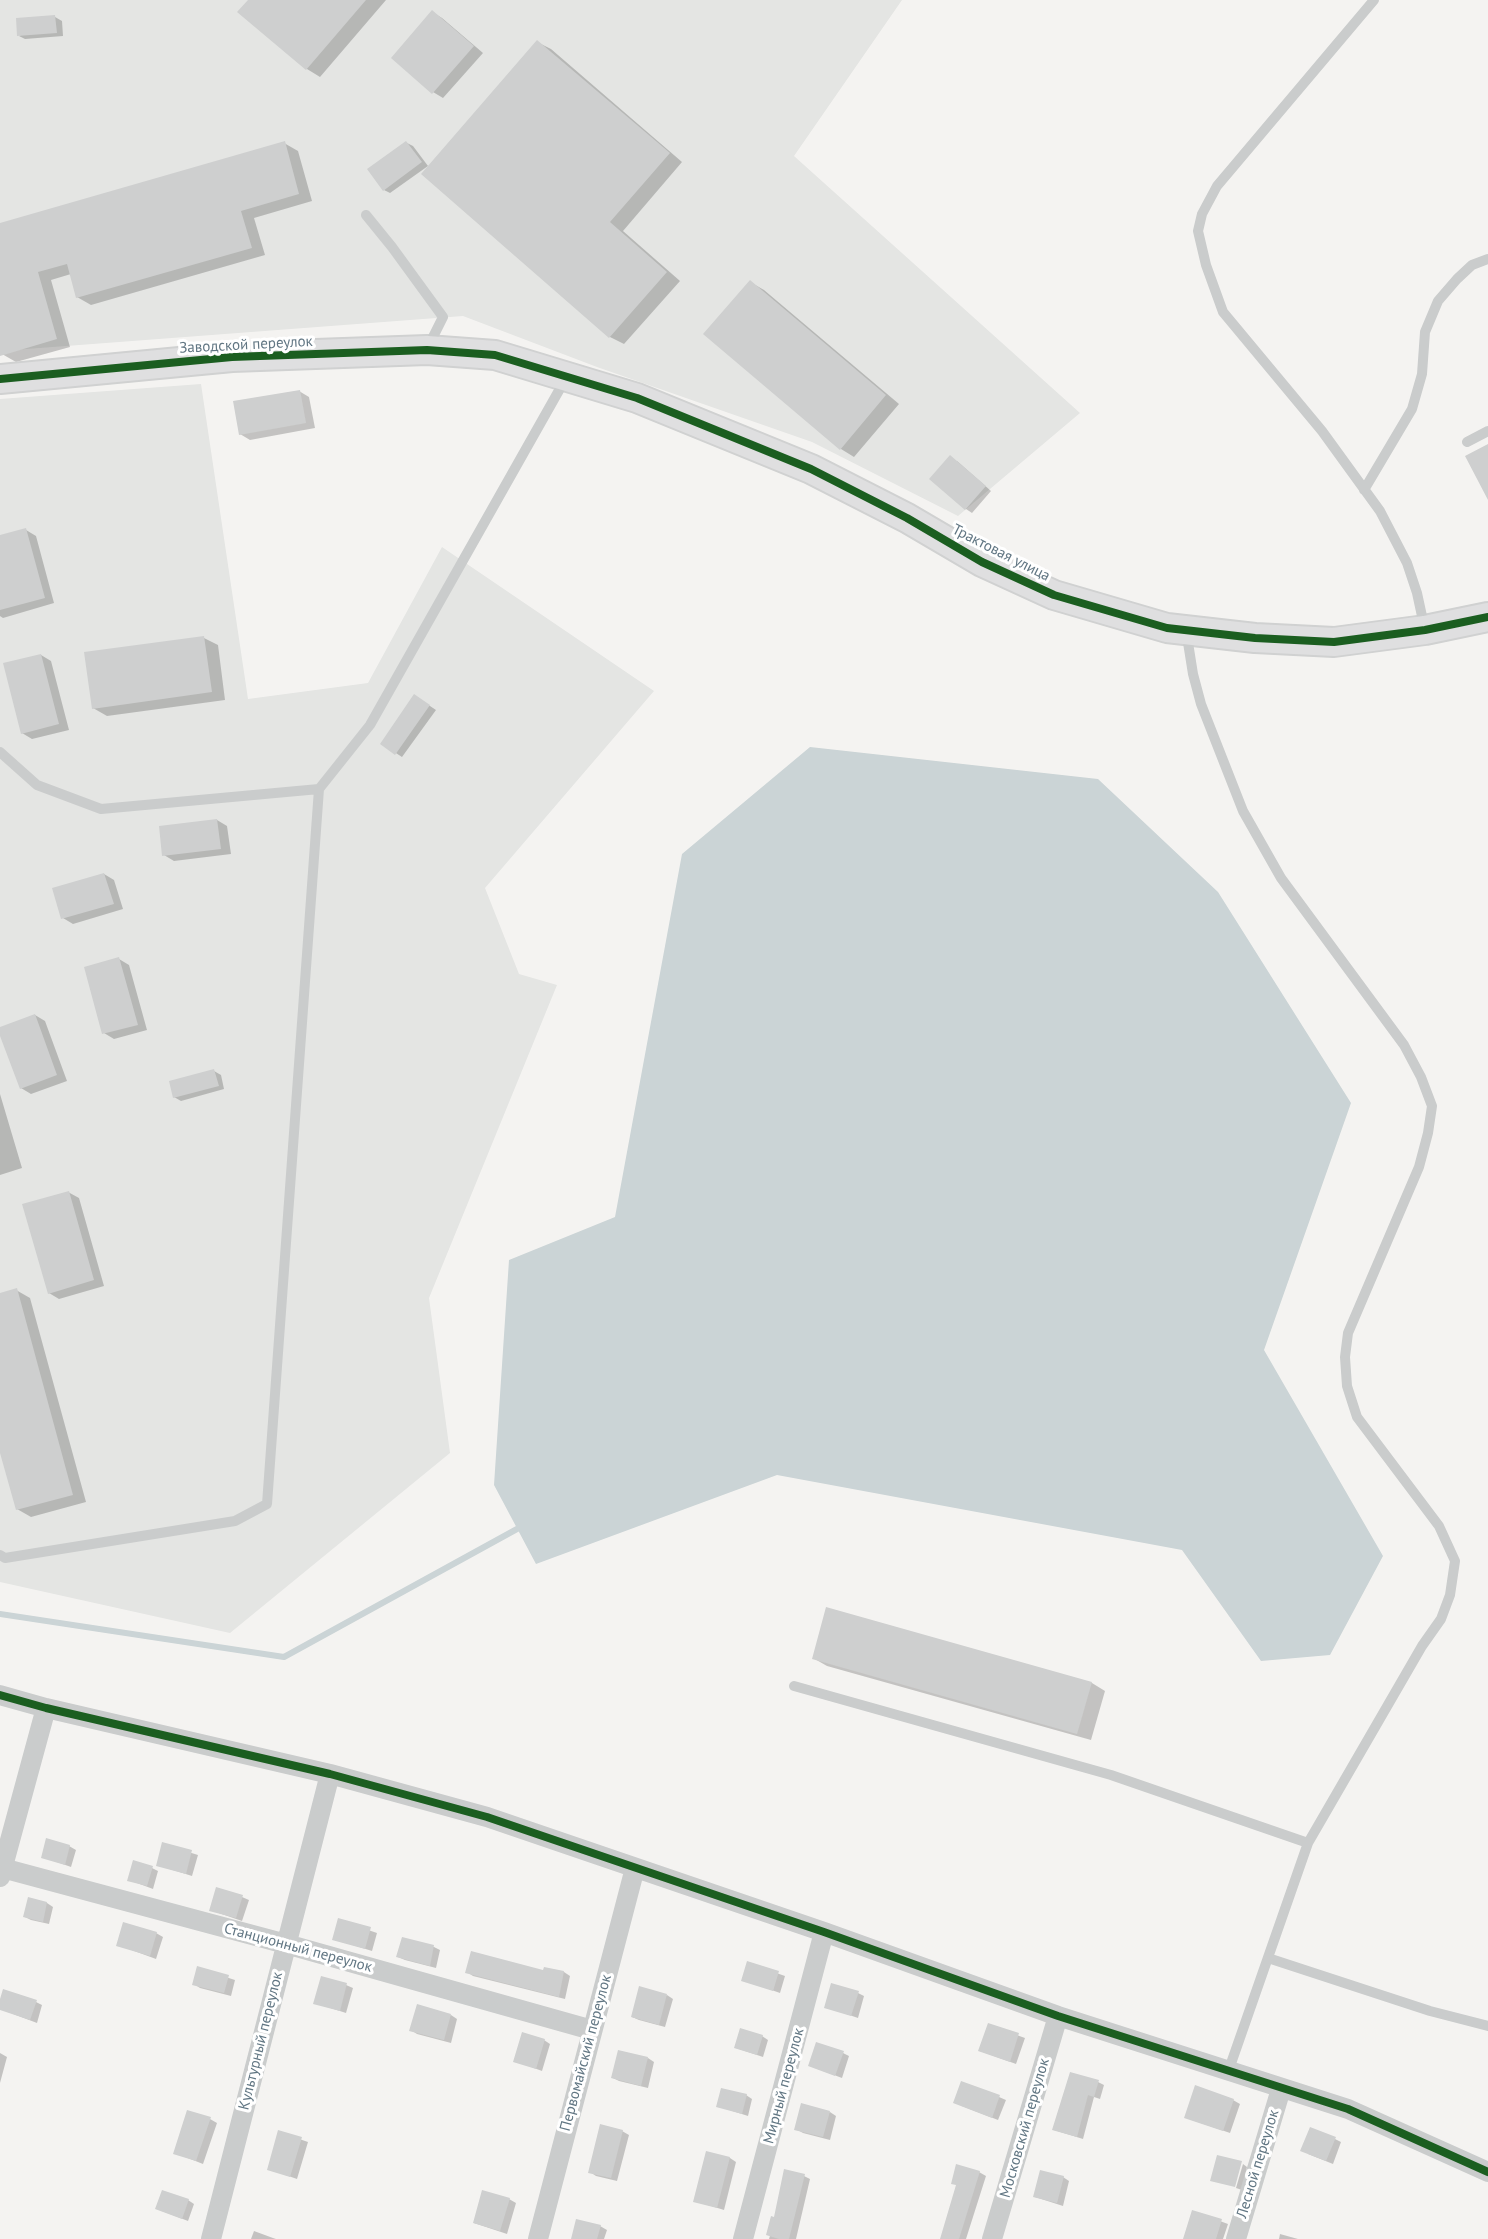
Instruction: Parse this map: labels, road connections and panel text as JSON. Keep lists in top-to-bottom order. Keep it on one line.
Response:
{"streets":{"street":["Заводской переулок","Трактовая улица","Станционный переулок","Культурный переулок","Первомайский переулок","Мирный переулок","Московский переулок","Лесной переулок"]},"crossings":[["Заводской переулок","Трактовая улица"],["Станционный переулок","Культурный переулок"],["Станционный переулок","Первомайский переулок"]]}
